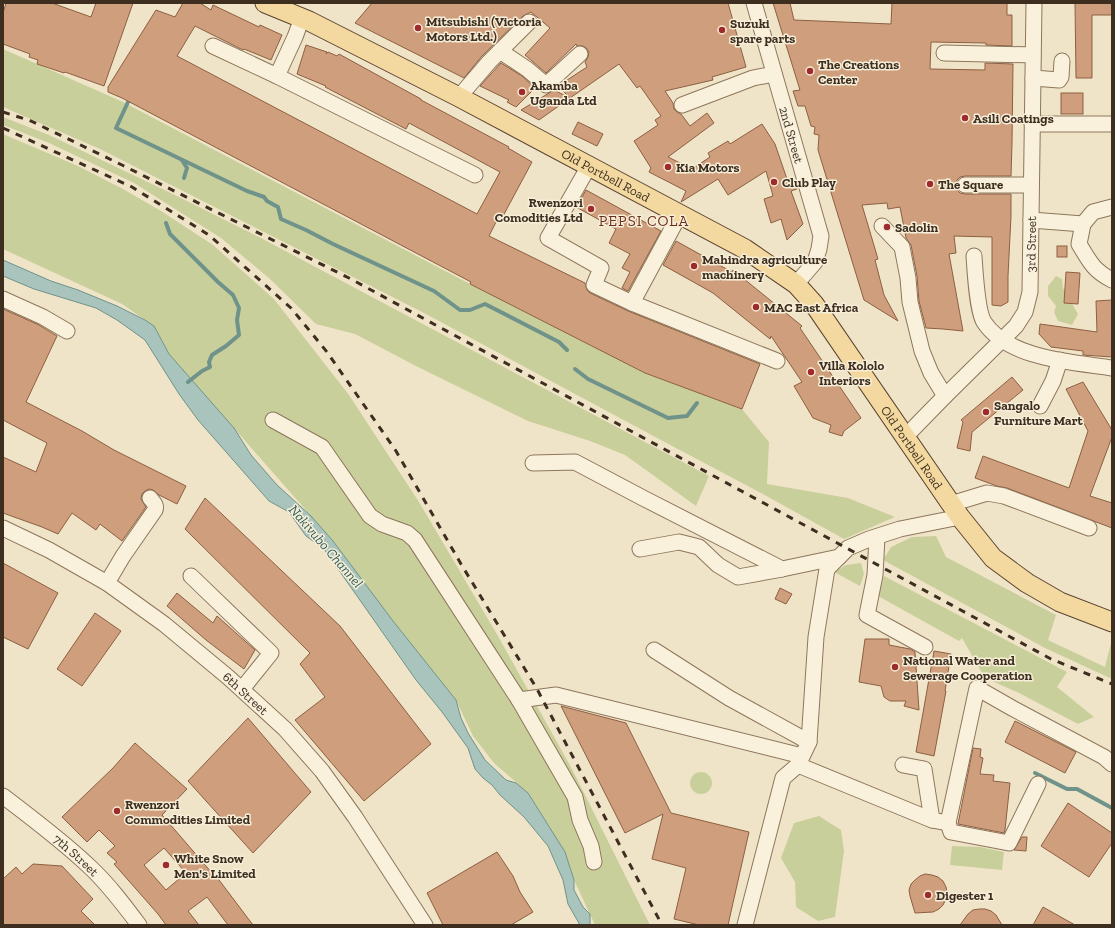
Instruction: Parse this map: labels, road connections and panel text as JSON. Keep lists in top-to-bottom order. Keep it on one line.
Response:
{"streets":{"main road":["Old Portbell Road"],"street":["2nd Street","3rd Street","6th Street","7th Street"]},"crossings":[["2nd Street","Old Portbell Road"],["Old Portbell Road","3rd Street"]],"districts":["PEPSI COLA"],"water":["Nakivubo Channel"],"places":["Mitsubishi (Victoria Motors Ltd.)","Suzuki spare parts","The Creations Center","Akamba Uganda Ltd","Asili Coatings","Kia Motors","Club Play","The Square","Rwenzori Comodities Ltd","Sadolin","Mahindra agriculture machinery","MAC East Africa","Villa Kololo Interiors","Sangalo Furniture Mart","National Water and Sewerage Cooperation","Rwenzori Commodities Limited","White Snow Men's Limited","Digester 1"]}
